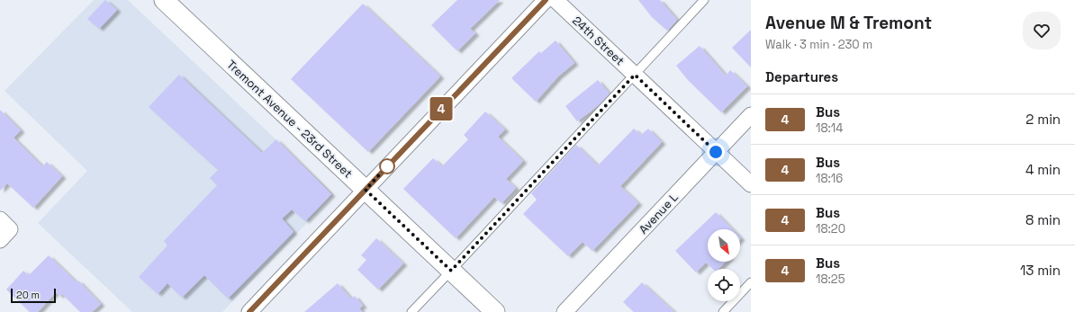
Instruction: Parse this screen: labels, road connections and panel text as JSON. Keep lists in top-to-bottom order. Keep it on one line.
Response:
{"streets":{"street":["24th Street","Tremont Avenue - 23rd Street","Avenue L"]},"crossings":[["24th Street","Avenue L"]],"lines":["bus line 4"],"scale_bar":"20 m","north":"bottom right","page":{"on_map":"4","heading":[["Avenue M & Tremont","Walk · 3 min · 230 m"],"Departures"],"list":[{"mark":"4","name":"Bus","note":"18:14","value":"2 min"},{"mark":"4","name":"Bus","note":"18:16","value":"4 min"},{"mark":"4","name":"Bus","note":"18:20","value":"8 min"},{"mark":"4","name":"Bus","note":"18:25","value":"13 min"}],"scale":"20 m"}}
